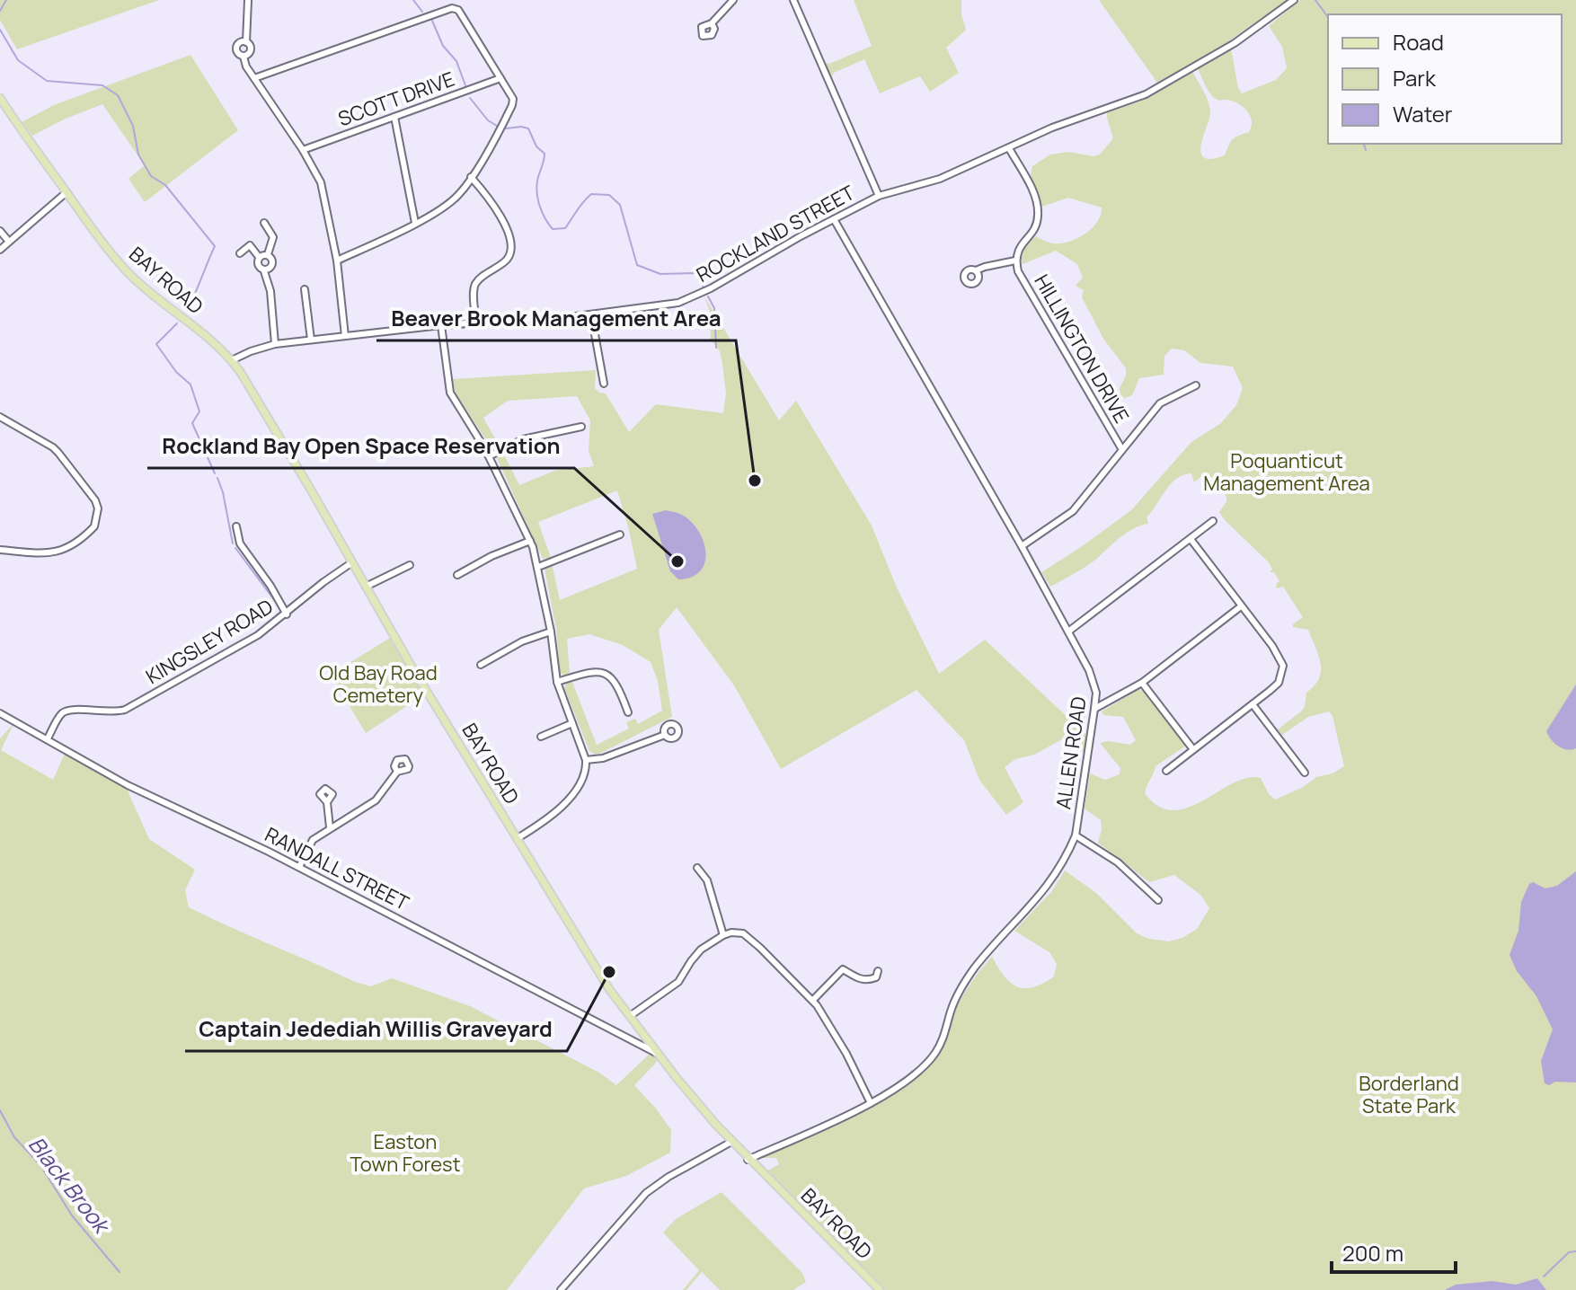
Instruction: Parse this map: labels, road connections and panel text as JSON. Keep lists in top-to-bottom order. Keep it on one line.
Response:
{"streets":{"main road":["BAY ROAD"],"street":["SCOTT DRIVE","ROCKLAND STREET","HILLINGTON DRIVE","KINGSLEY ROAD","ALLEN ROAD","RANDALL STREET"]},"crossings":[["ROCKLAND STREET","BAY ROAD"],["ROCKLAND STREET","HILLINGTON DRIVE"],["ROCKLAND STREET","ALLEN ROAD"],["BAY ROAD","KINGSLEY ROAD"],["BAY ROAD","ALLEN ROAD"],["BAY ROAD","RANDALL STREET"],["KINGSLEY ROAD","RANDALL STREET"]],"water":["Black Brook"],"parks":["Poquanticut Management Area","Old Bay Road Cemetery","Borderland State Park","Easton Town Forest"],"places":["Beaver Brook Management Area","Rockland Bay Open Space Reservation","Captain Jedediah Willis Graveyard"],"legend":["Road","Park","Water"],"scale_bar":"200 m"}
